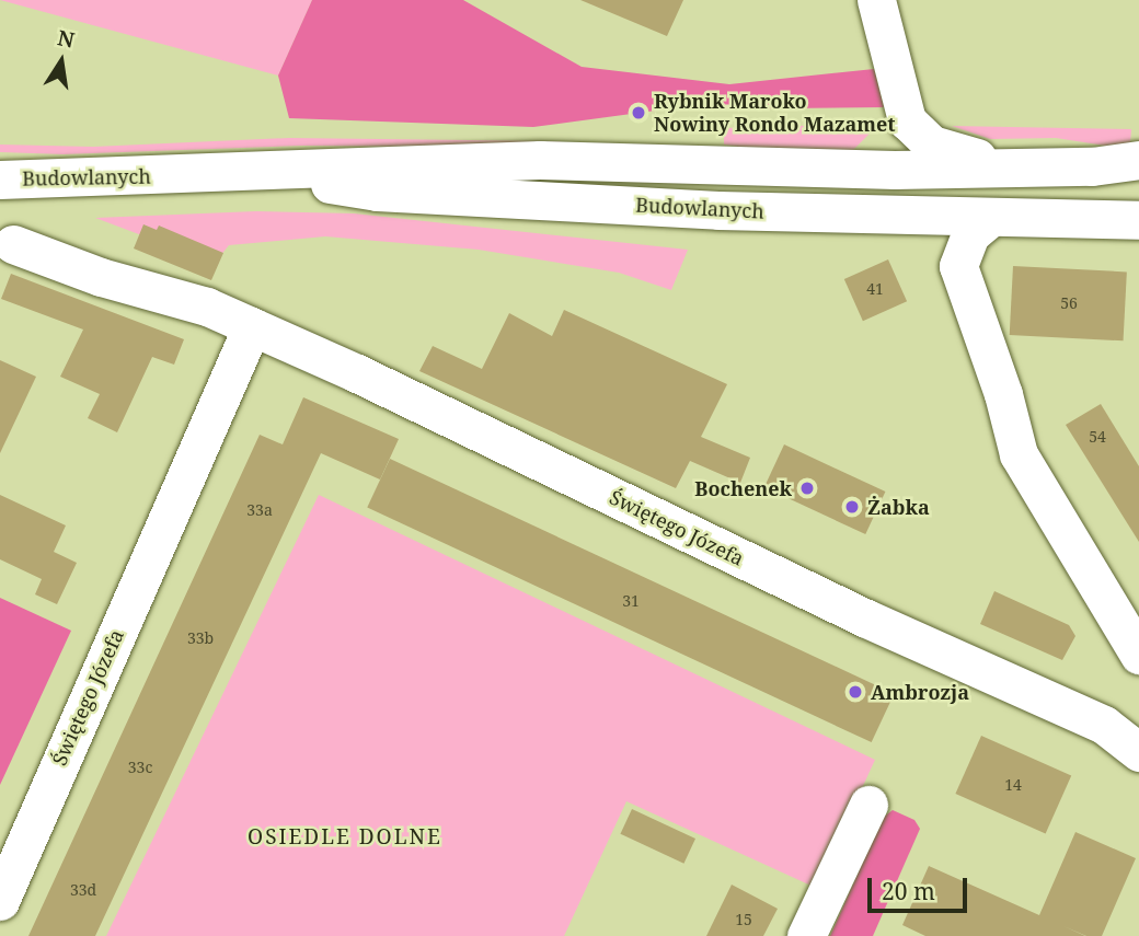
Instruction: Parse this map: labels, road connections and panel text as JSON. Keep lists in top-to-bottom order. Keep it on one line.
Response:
{"streets":{"street":["Budowlanych","Świętego Józefa"]},"districts":["OSIEDLE DOLNE"],"places":["Rybnik Maroko Nowiny Rondo Mazamet","Bochenek","Żabka","Ambrozja"],"house_numbers":["41","56","54","33a","31","33b","33c","14","33d","15"],"scale_bar":"20 m","north":"top"}
